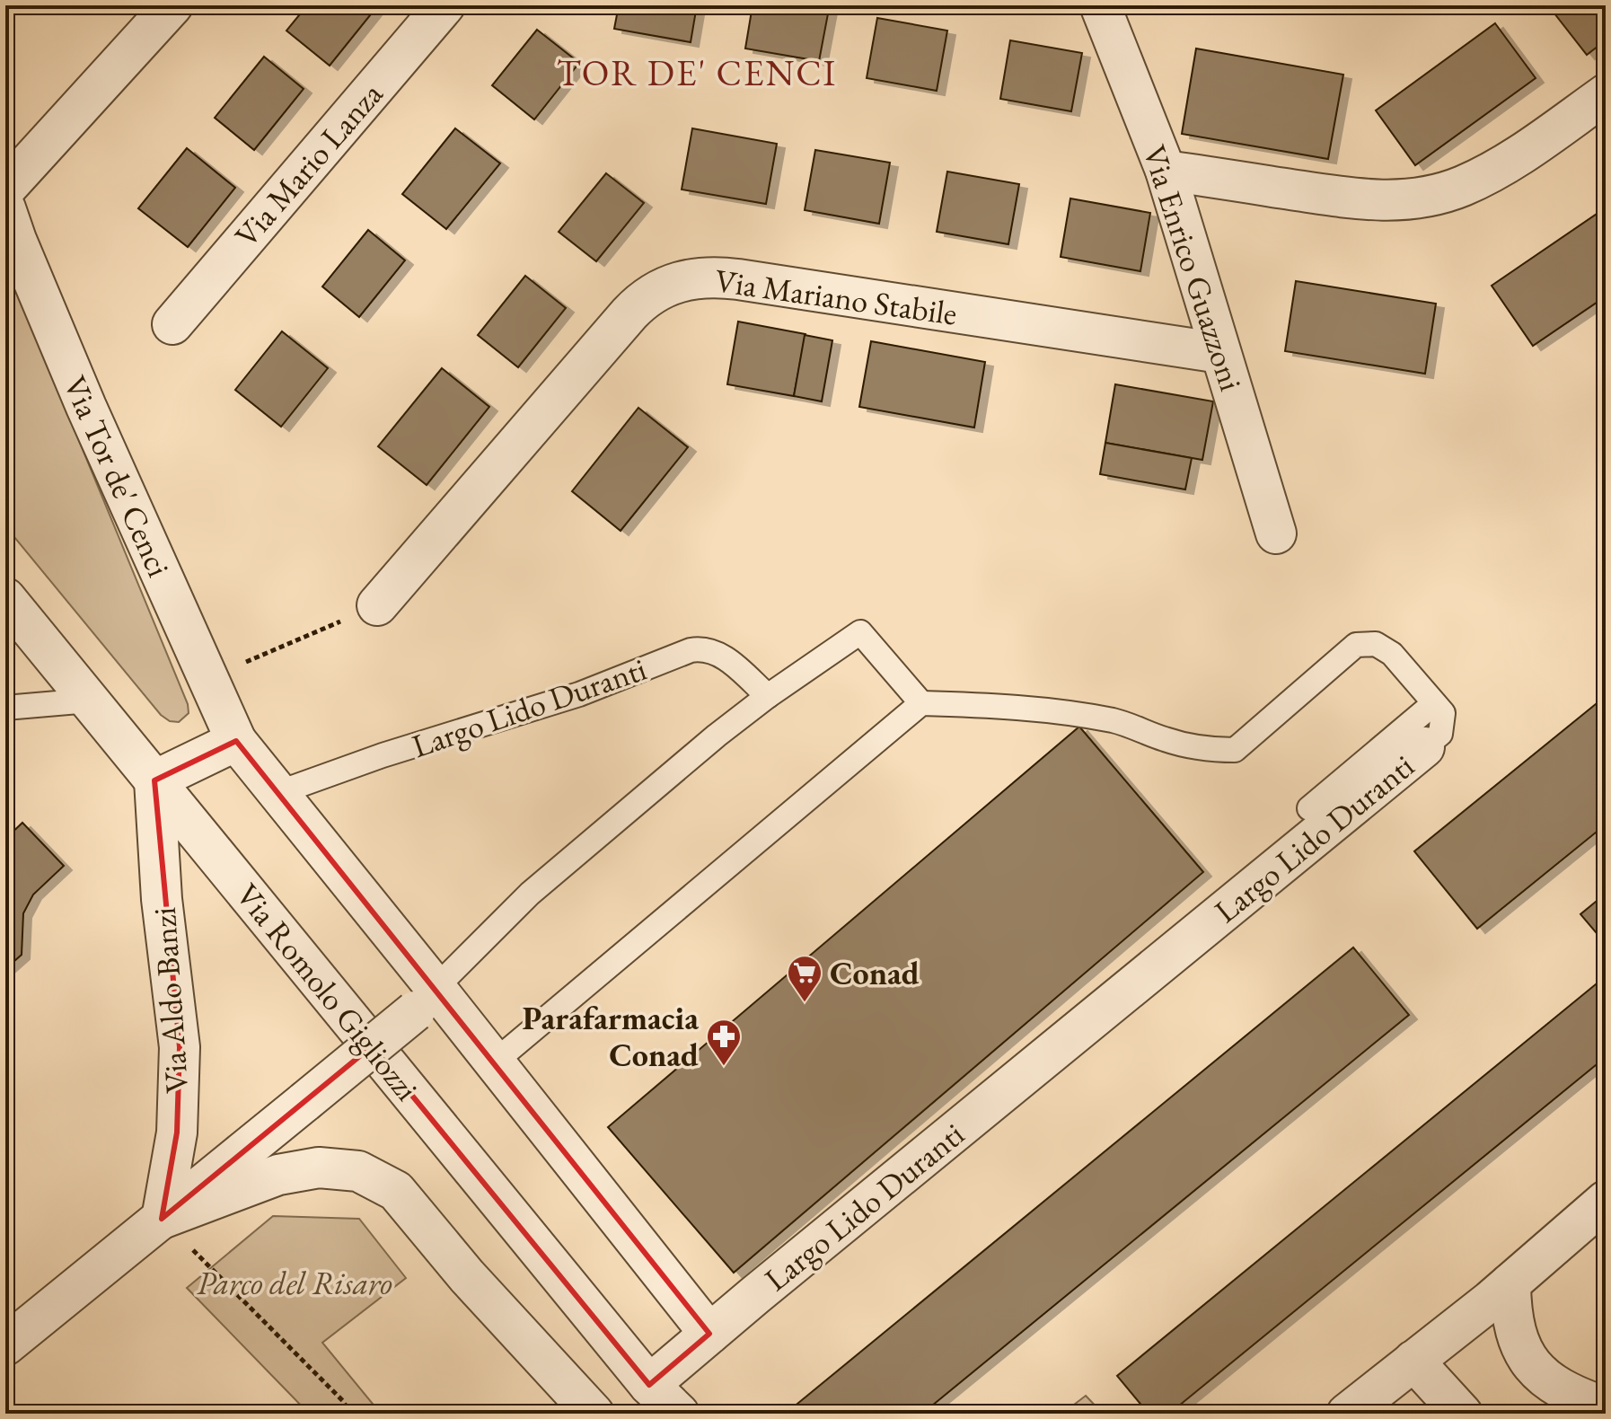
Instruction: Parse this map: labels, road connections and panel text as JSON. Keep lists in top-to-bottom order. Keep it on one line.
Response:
{"streets":{"street":["Via Mario Lanza","Via Enrico Guazzoni","Via Mariano Stabile","Via Tor de' Cenci","Largo Lido Duranti","Via Romolo Gigliozzi","Via Aldo Banzi"]},"crossings":[["Via Enrico Guazzoni","Via Mariano Stabile"],["Largo Lido Duranti","Via Romolo Gigliozzi"],["Via Romolo Gigliozzi","Via Aldo Banzi"]],"districts":["TOR DE' CENCI"],"parks":["Parco del Risaro"],"places":{"supermarket":["Conad"],"pharmacy":["Parafarmacia Conad"]}}
